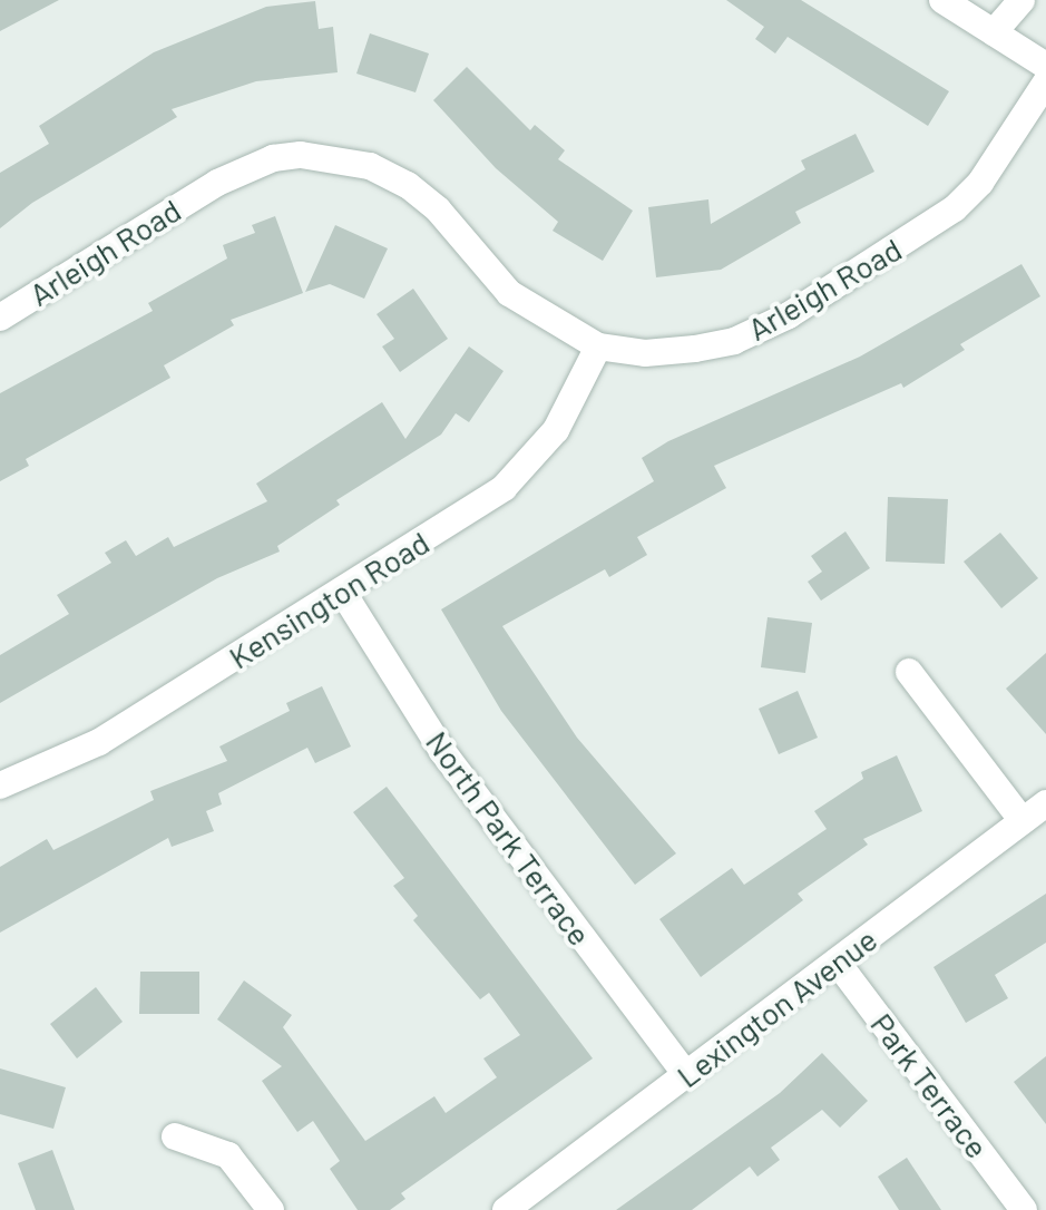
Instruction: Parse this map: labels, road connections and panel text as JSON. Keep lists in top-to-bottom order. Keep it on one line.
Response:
{"streets":{"street":["Arleigh Road","Kensington Road","North Park Terrace","Lexington Avenue","Park Terrace"]},"crossings":[["Arleigh Road","Kensington Road"],["Kensington Road","North Park Terrace"],["North Park Terrace","Lexington Avenue"],["Lexington Avenue","Park Terrace"]]}
